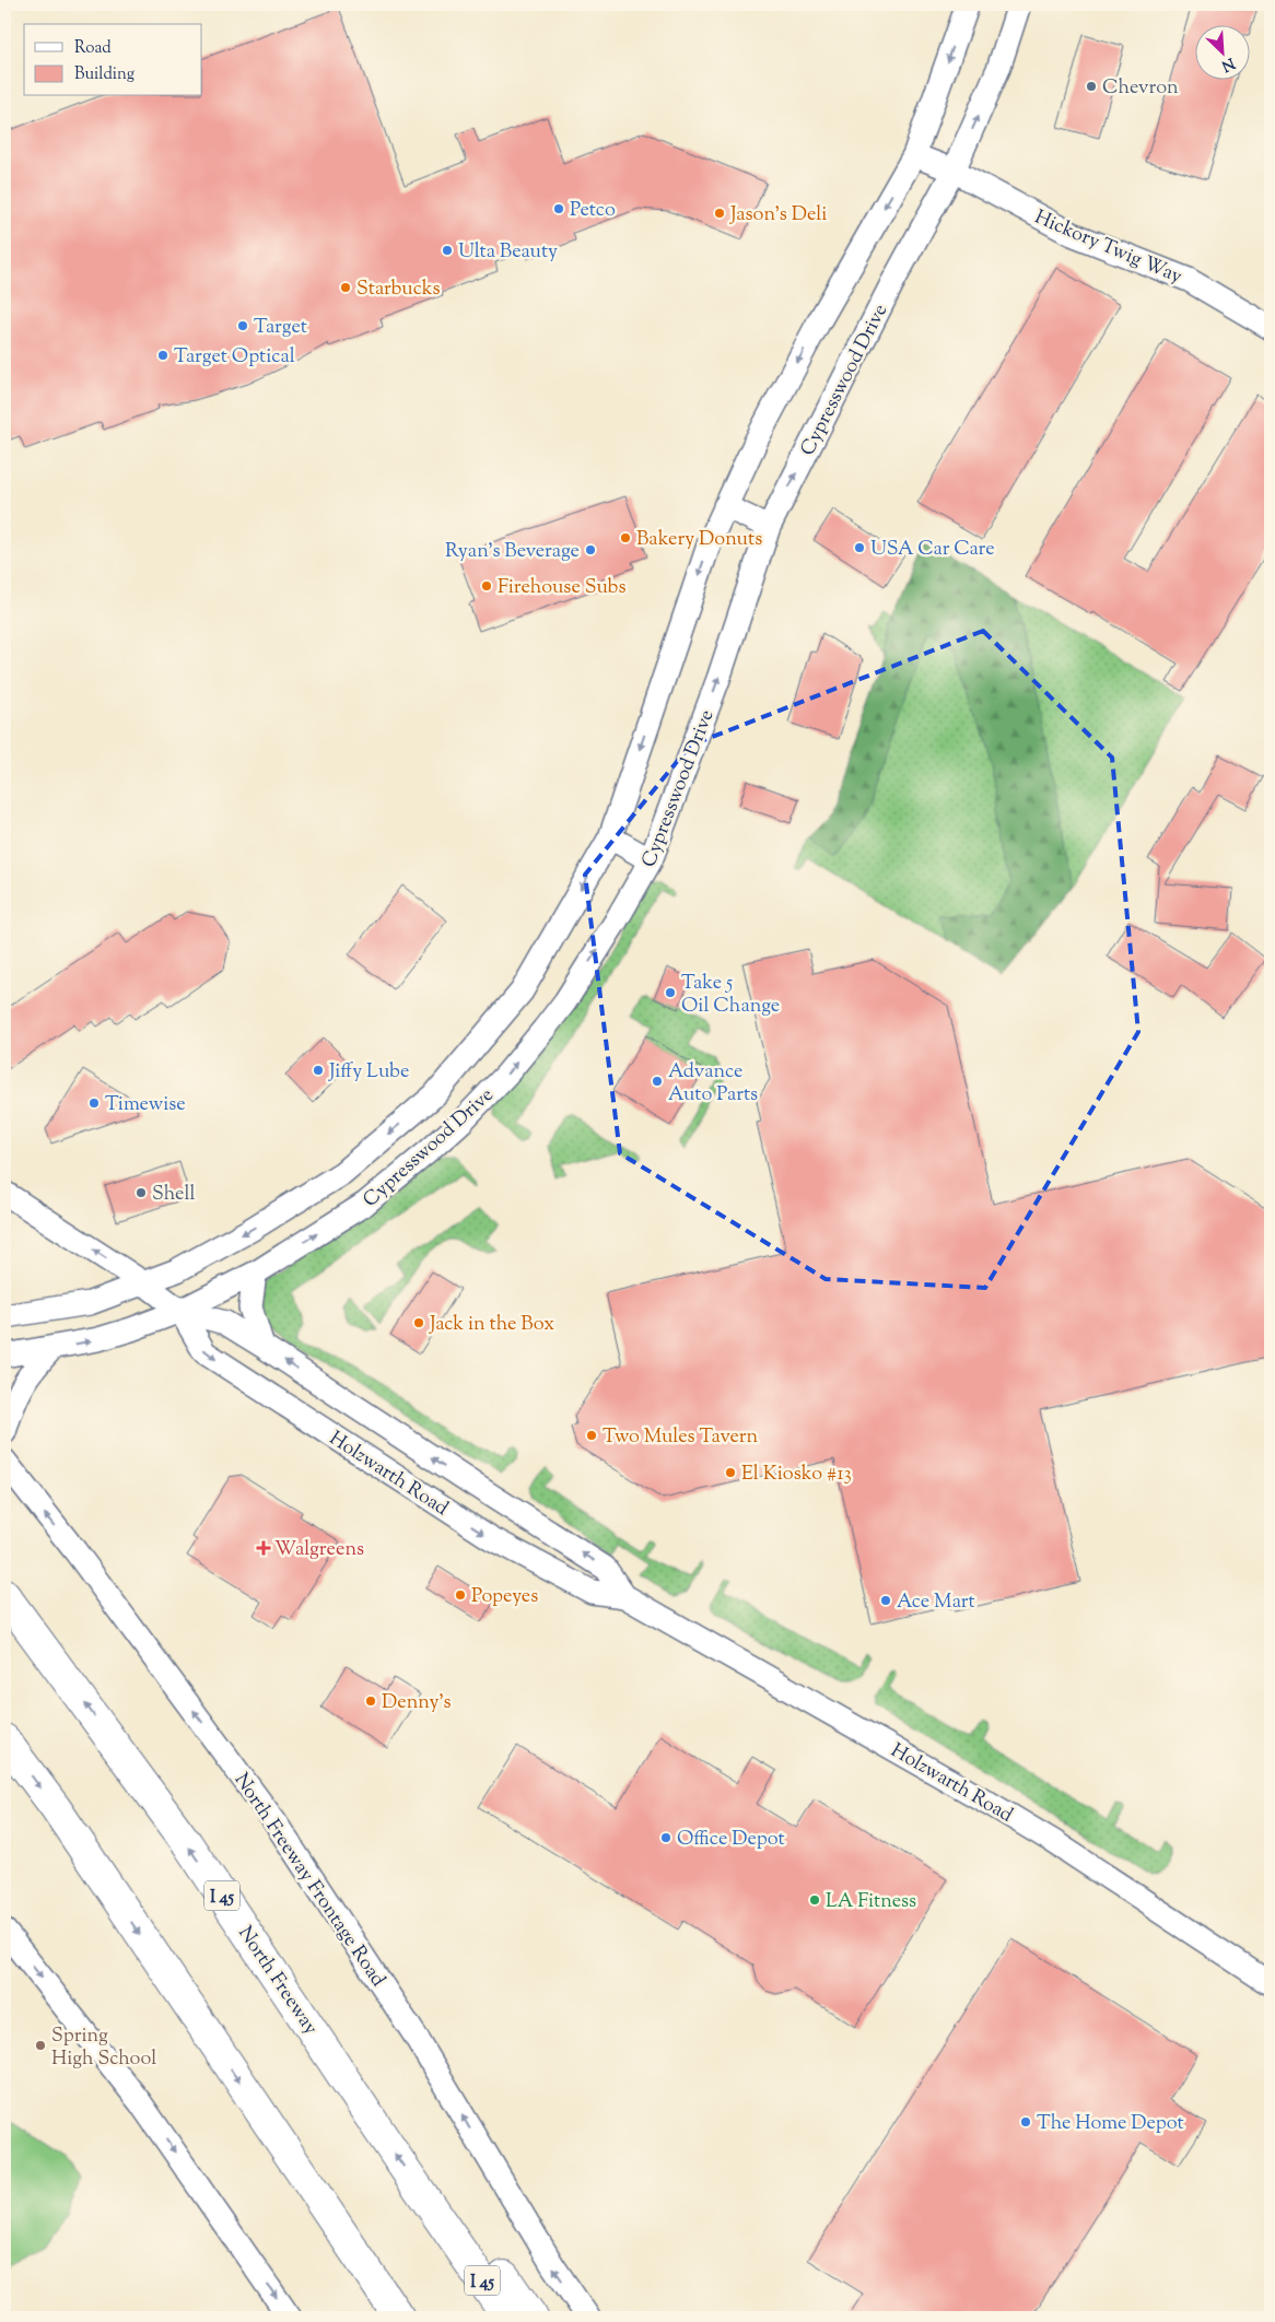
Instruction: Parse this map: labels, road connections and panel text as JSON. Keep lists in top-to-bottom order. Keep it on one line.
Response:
{"streets":{"highway":["I 45","North Freeway"],"main road":["Hickory Twig Way","Cypresswood Drive","Holzwarth Road","North Freeway Frontage Road"]},"crossings":[["Hickory Twig Way","Cypresswood Drive"],["Cypresswood Drive","Holzwarth Road"]],"one_way":["North Freeway Frontage Road"],"places":{"other":["Chevron","Petco","Jason's Deli","Ulta Beauty","Starbucks","Target","Target Optical","Bakery Donuts","USA Car Care","Ryan's Beverage","Firehouse Subs","Take 5 Oil Change","Jiffy Lube","Advance Auto Parts","Timewise","Shell","Jack in the Box","Two Mules Tavern","El Kiosko #13","Popeyes","Ace Mart","Denny's","Office Depot","LA Fitness","Spring High School","The Home Depot"],"health":["Walgreens"]},"legend":["Road","Building"],"north":"bottom right"}
